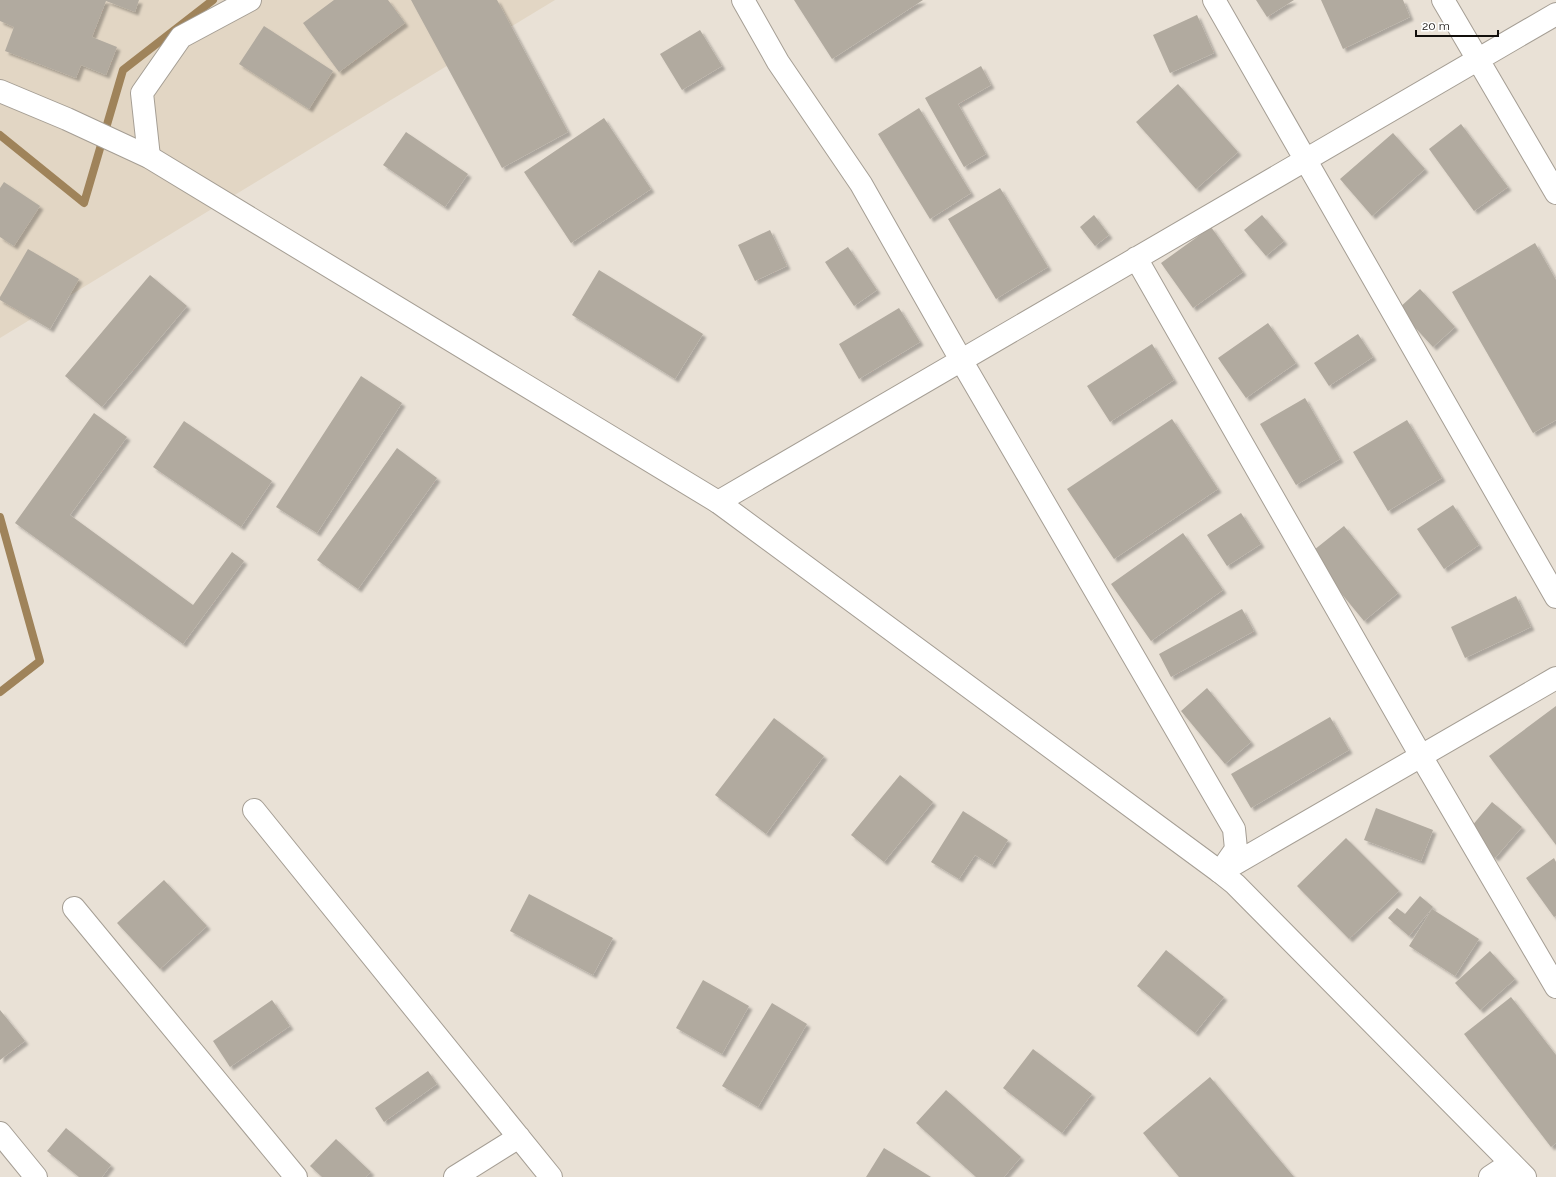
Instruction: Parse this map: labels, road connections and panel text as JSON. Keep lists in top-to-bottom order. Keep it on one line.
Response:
{"scale_bar":"20 m"}
